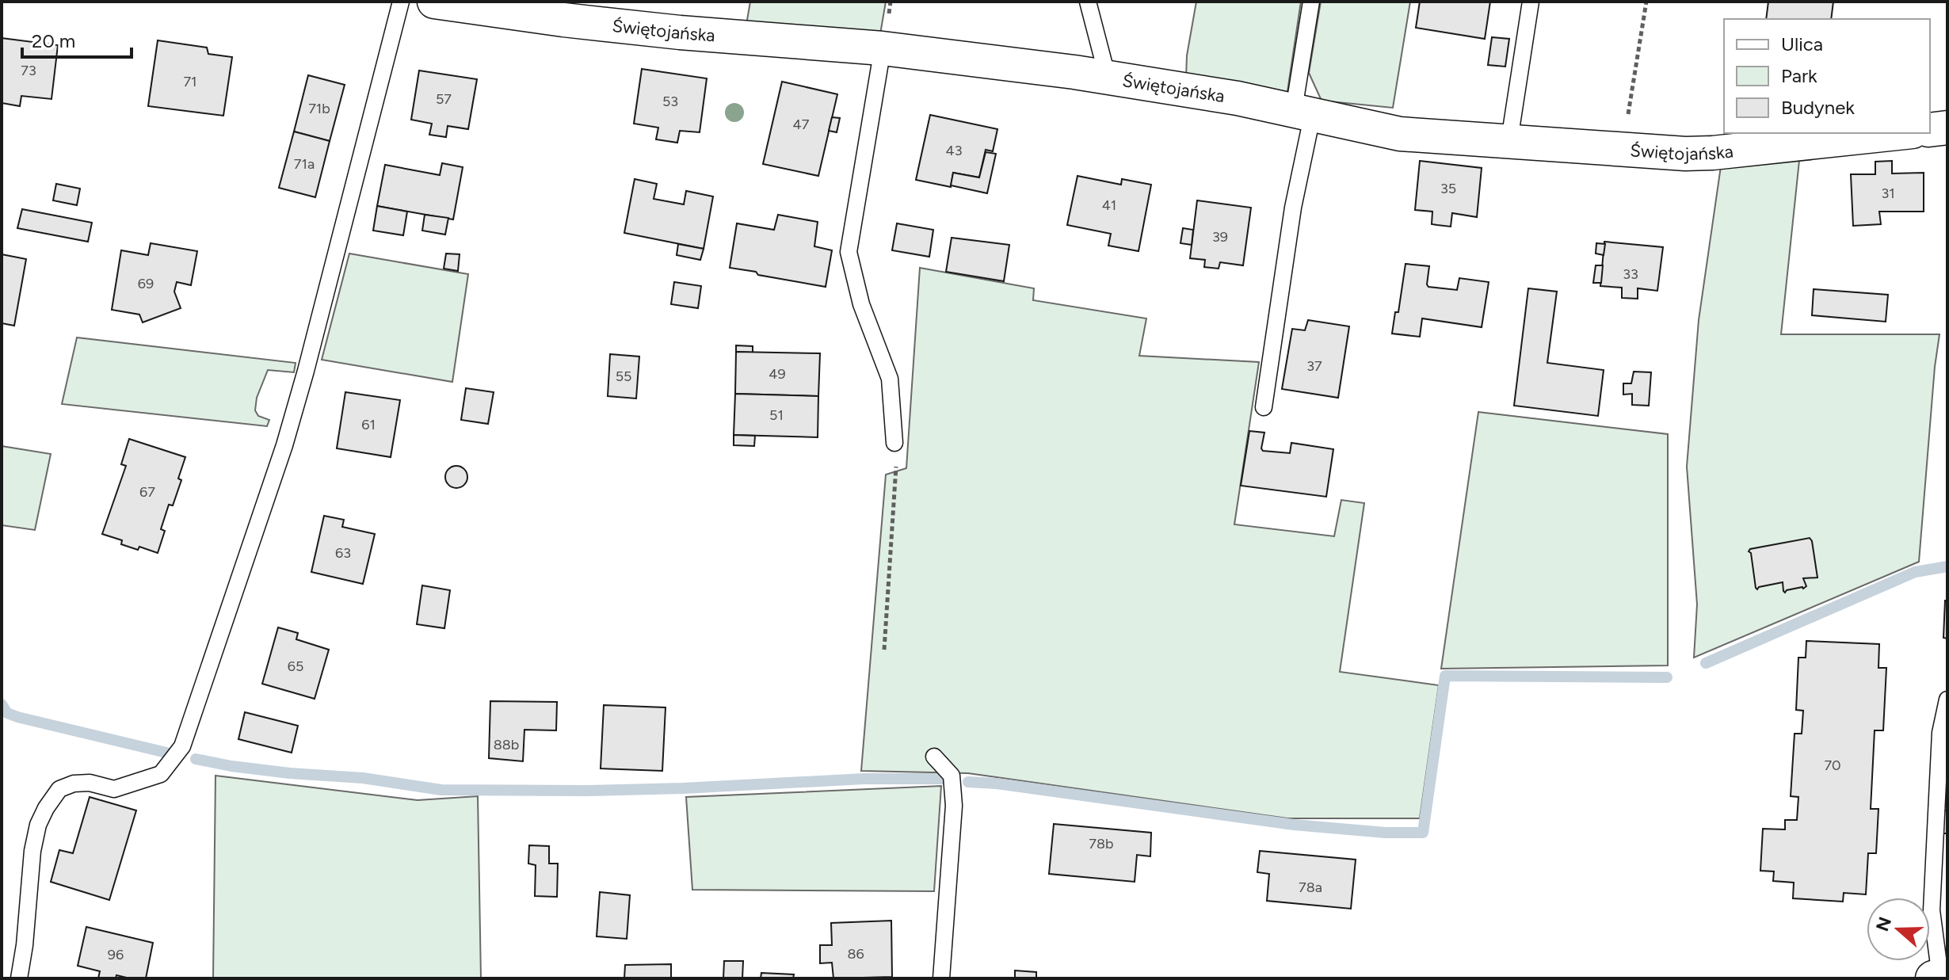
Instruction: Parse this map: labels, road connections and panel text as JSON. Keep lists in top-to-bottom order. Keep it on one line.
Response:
{"streets":{"street":["Świętojańska"]},"house_numbers":["73","71","57","53","71b","47","43","71a","35","31","41","39","33","69","37","49","55","51","61","67","63","65","88b","70","78b","78a","86","96"],"legend":["Ulica","Park","Budynek"],"scale_bar":"20 m","north":"left"}
